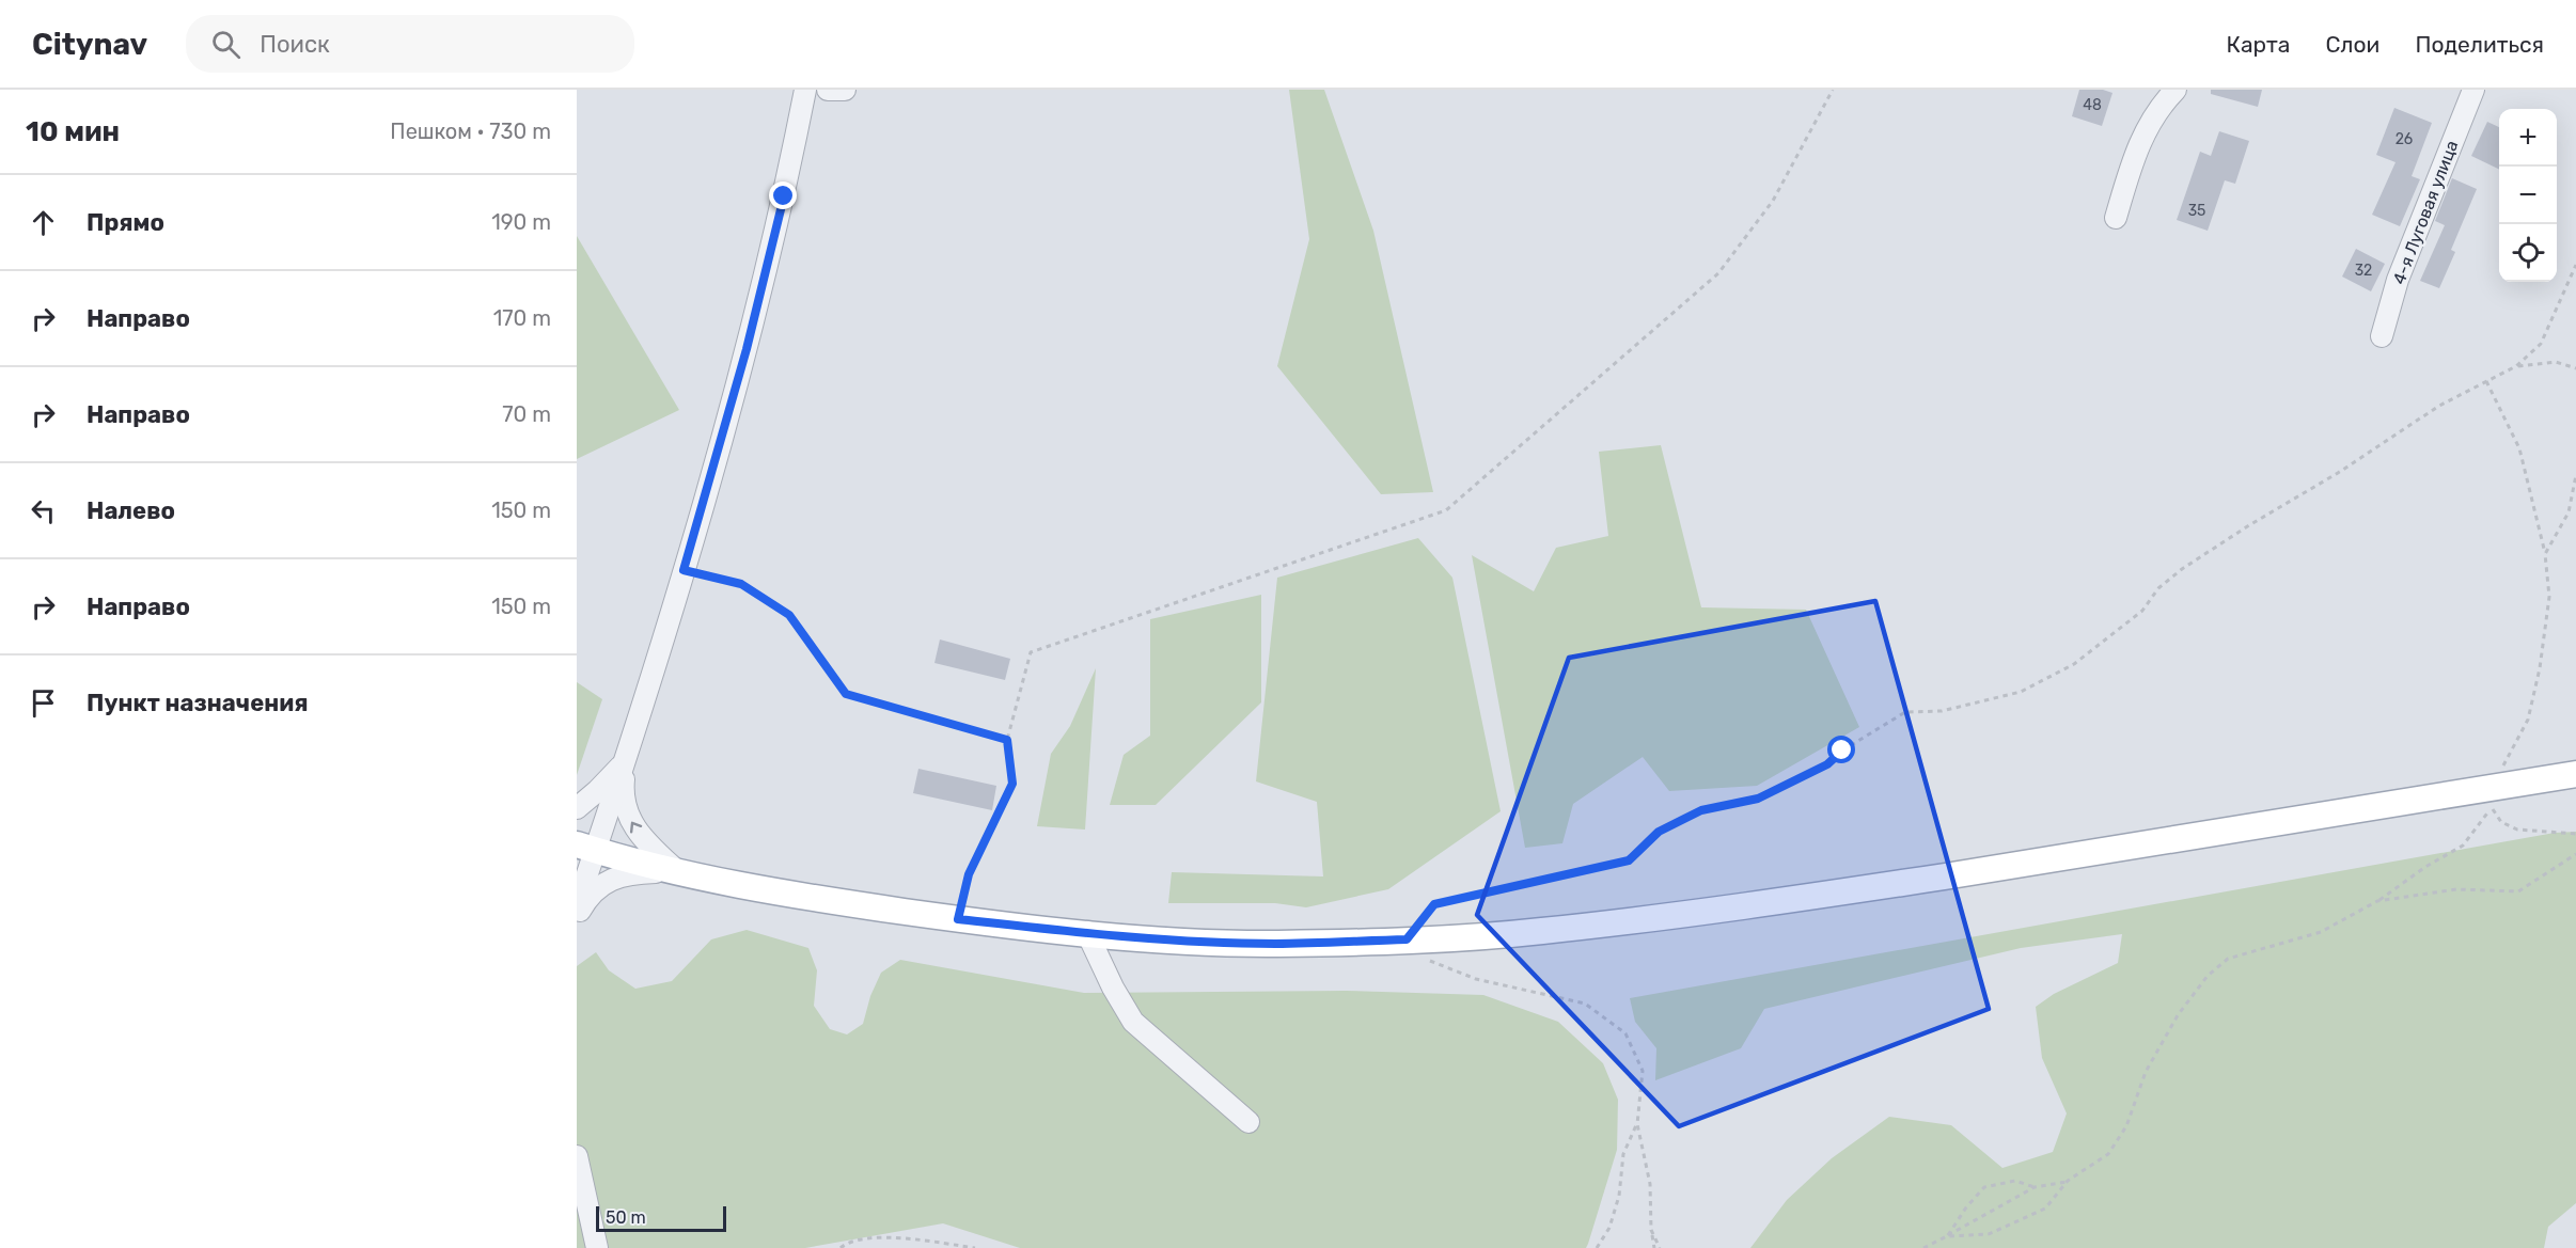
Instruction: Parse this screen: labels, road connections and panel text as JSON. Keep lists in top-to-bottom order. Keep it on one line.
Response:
{"streets":{"street":["4-я Луговая улица"]},"house_numbers":["48","26","35","32"],"scale_bar":"50 m","page":{"header":"Citynav","search":"Поиск","nav":["Карта","Слои","Поделиться"],"heading":["10 мин","Пешком · 730 m"],"map_buttons":["+","−"],"list":[["Прямо","190 m"],["Направо","170 m"],["Направо","70 m"],["Налево","150 m"],["Направо","150 m"],"Пункт назначения"],"scale":"50 m"}}
